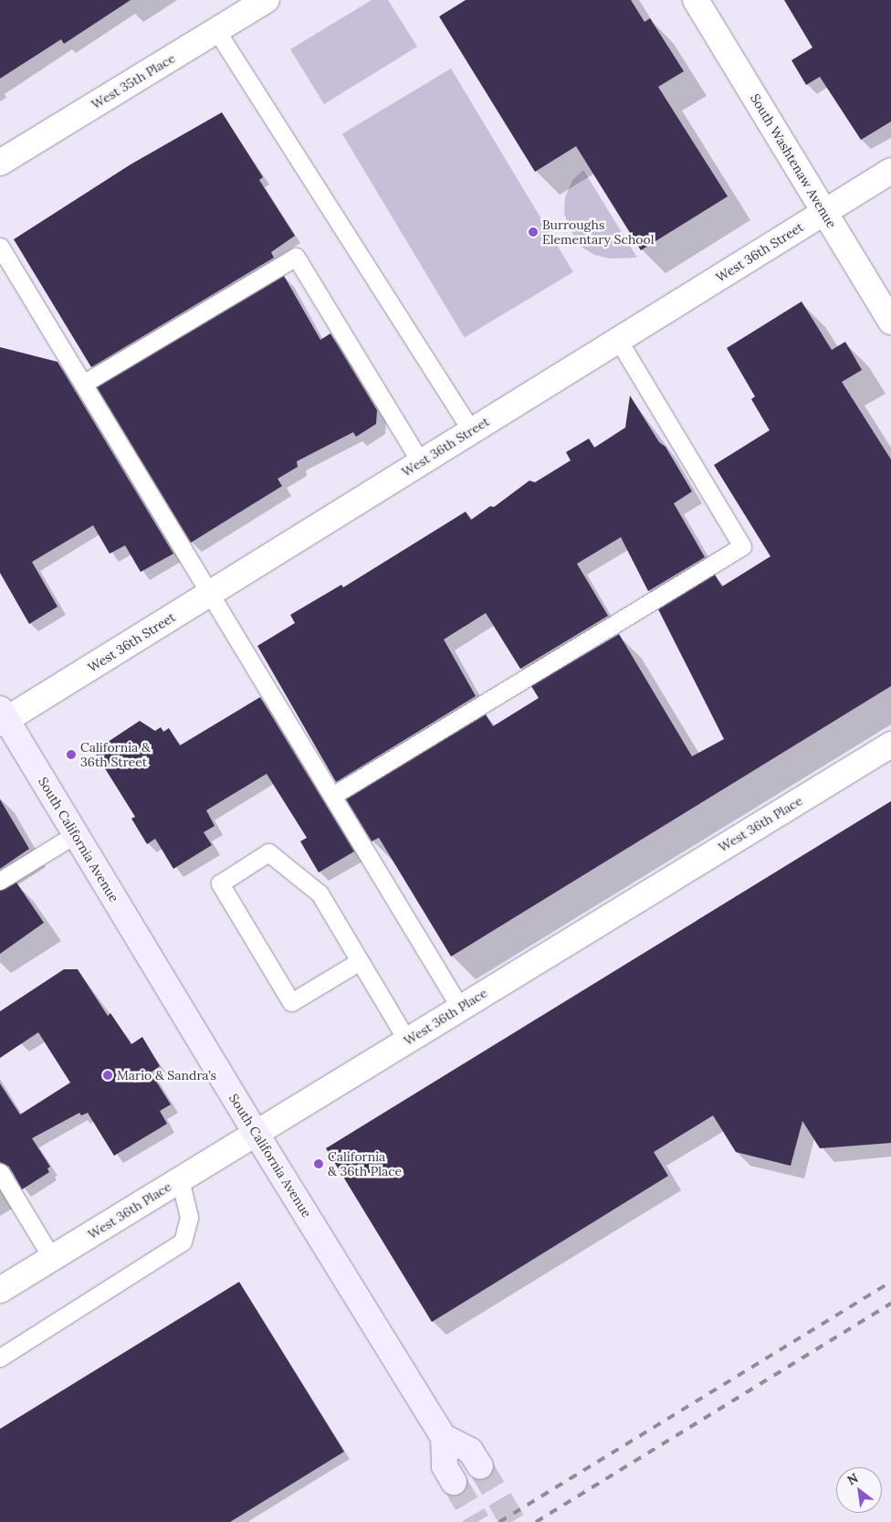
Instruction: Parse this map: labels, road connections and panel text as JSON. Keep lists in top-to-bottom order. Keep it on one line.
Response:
{"streets":{"main road":["South California Avenue"],"street":["West 35th Place","South Washtenaw Avenue","West 36th Street","West 36th Place"]},"crossings":[["South Washtenaw Avenue","West 36th Street"],["West 36th Street","South California Avenue"],["West 36th Place","South California Avenue"]],"places":["Burroughs Elementary School","California & 36th Street","Mario & Sandra’s","California & 36th Place"],"north":"top left"}
